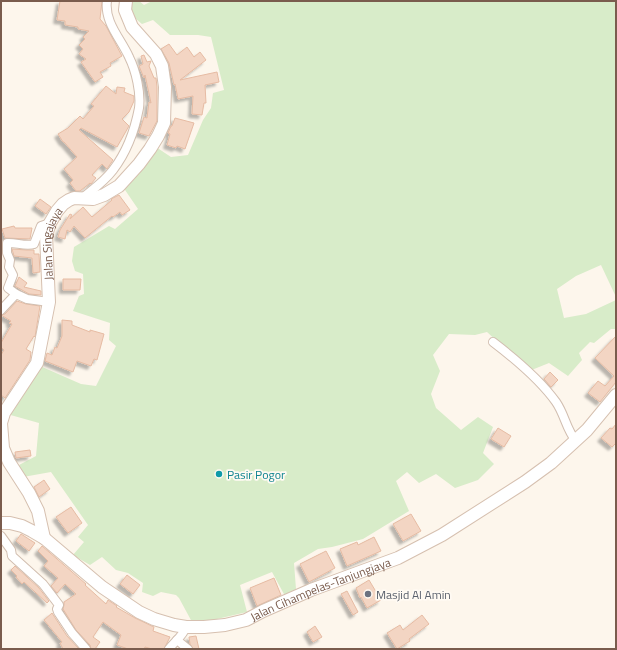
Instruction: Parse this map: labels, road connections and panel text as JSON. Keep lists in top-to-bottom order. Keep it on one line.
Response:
{"streets":{"main road":["Jalan Singajaya","Jalan Cihampelas-Tanjungjaya"]},"crossings":[["Jalan Singajaya","Jalan Cihampelas-Tanjungjaya"]],"places":["Pasir Pogor","Masjid Al Amin"]}
